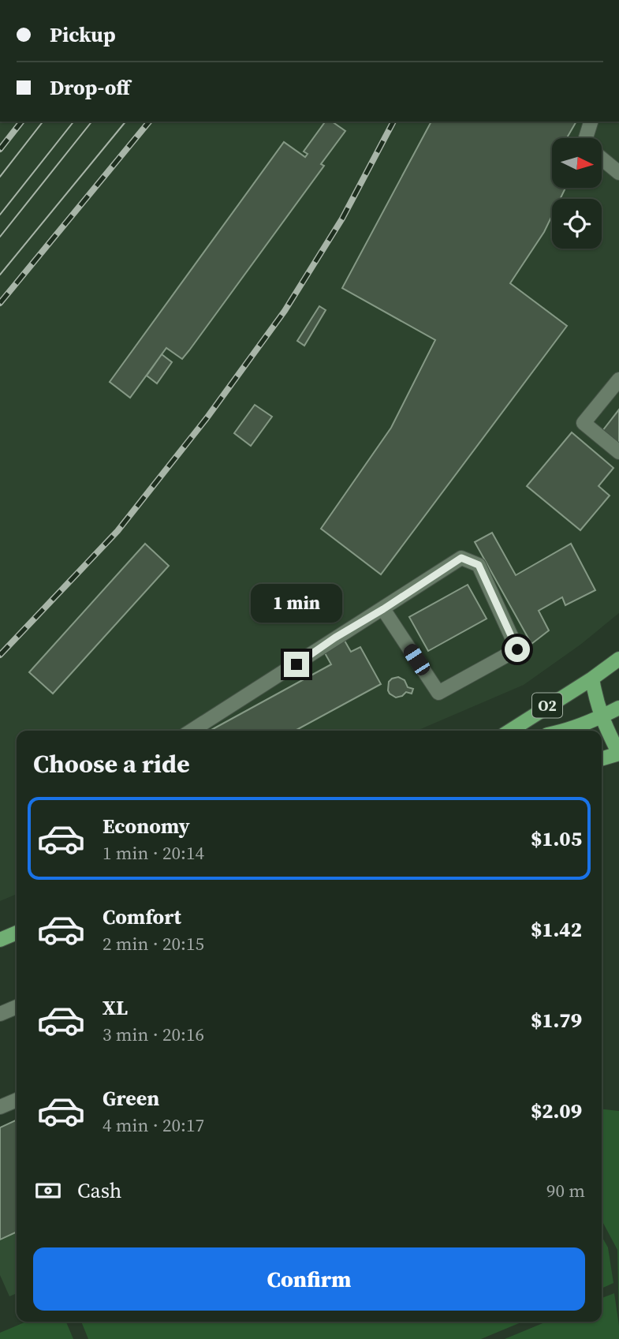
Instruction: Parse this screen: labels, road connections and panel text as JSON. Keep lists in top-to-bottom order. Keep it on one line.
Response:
{"streets":{"main road":["O2"]},"north":"right","page":{"banner":["Pickup","Drop-off"],"bubble":"1 min","heading":"Choose a ride","list":[{"name":"Economy","note":"1 min · 20:14","value":"$1.05"},{"name":"Comfort","note":"2 min · 20:15","value":"$1.42"},{"name":"XL","note":"3 min · 20:16","value":"$1.79"},{"name":"Green","note":"4 min · 20:17","value":"$2.09"}],"pay":["Cash","90 m"],"buttons":"Confirm"}}
